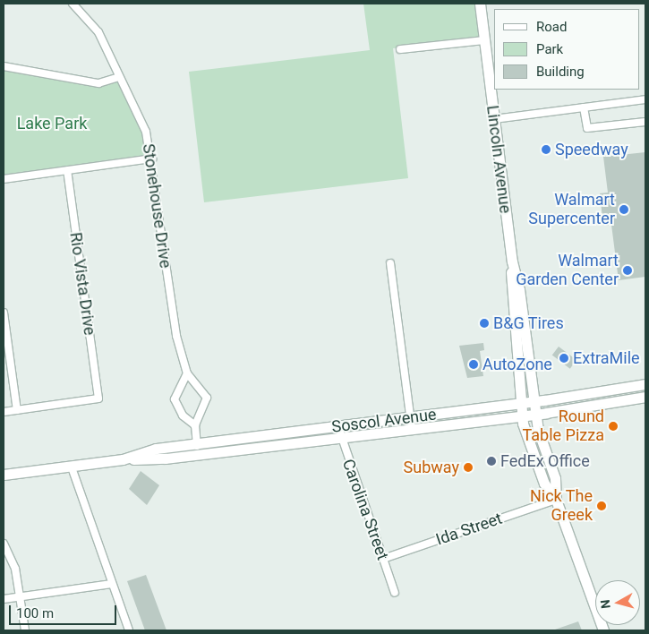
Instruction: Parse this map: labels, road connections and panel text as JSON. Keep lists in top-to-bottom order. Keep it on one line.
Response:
{"streets":{"main road":["Lincoln Avenue","Soscol Avenue"],"street":["Stonehouse Drive","Rio Vista Drive","Carolina Street","Ida Street"]},"crossings":[["Lincoln Avenue","Soscol Avenue"],["Lincoln Avenue","Ida Street"],["Stonehouse Drive","Soscol Avenue"],["Soscol Avenue","Carolina Street"],["Carolina Street","Ida Street"]],"parks":["Lake Park"],"places":["Speedway","Walmart Supercenter","Walmart Garden Center","B&G Tires","ExtraMile","AutoZone","Round Table Pizza","FedEx Office","Subway","Nick The Greek"],"legend":["Road","Park","Building"],"scale_bar":"100 m","north":"left"}
